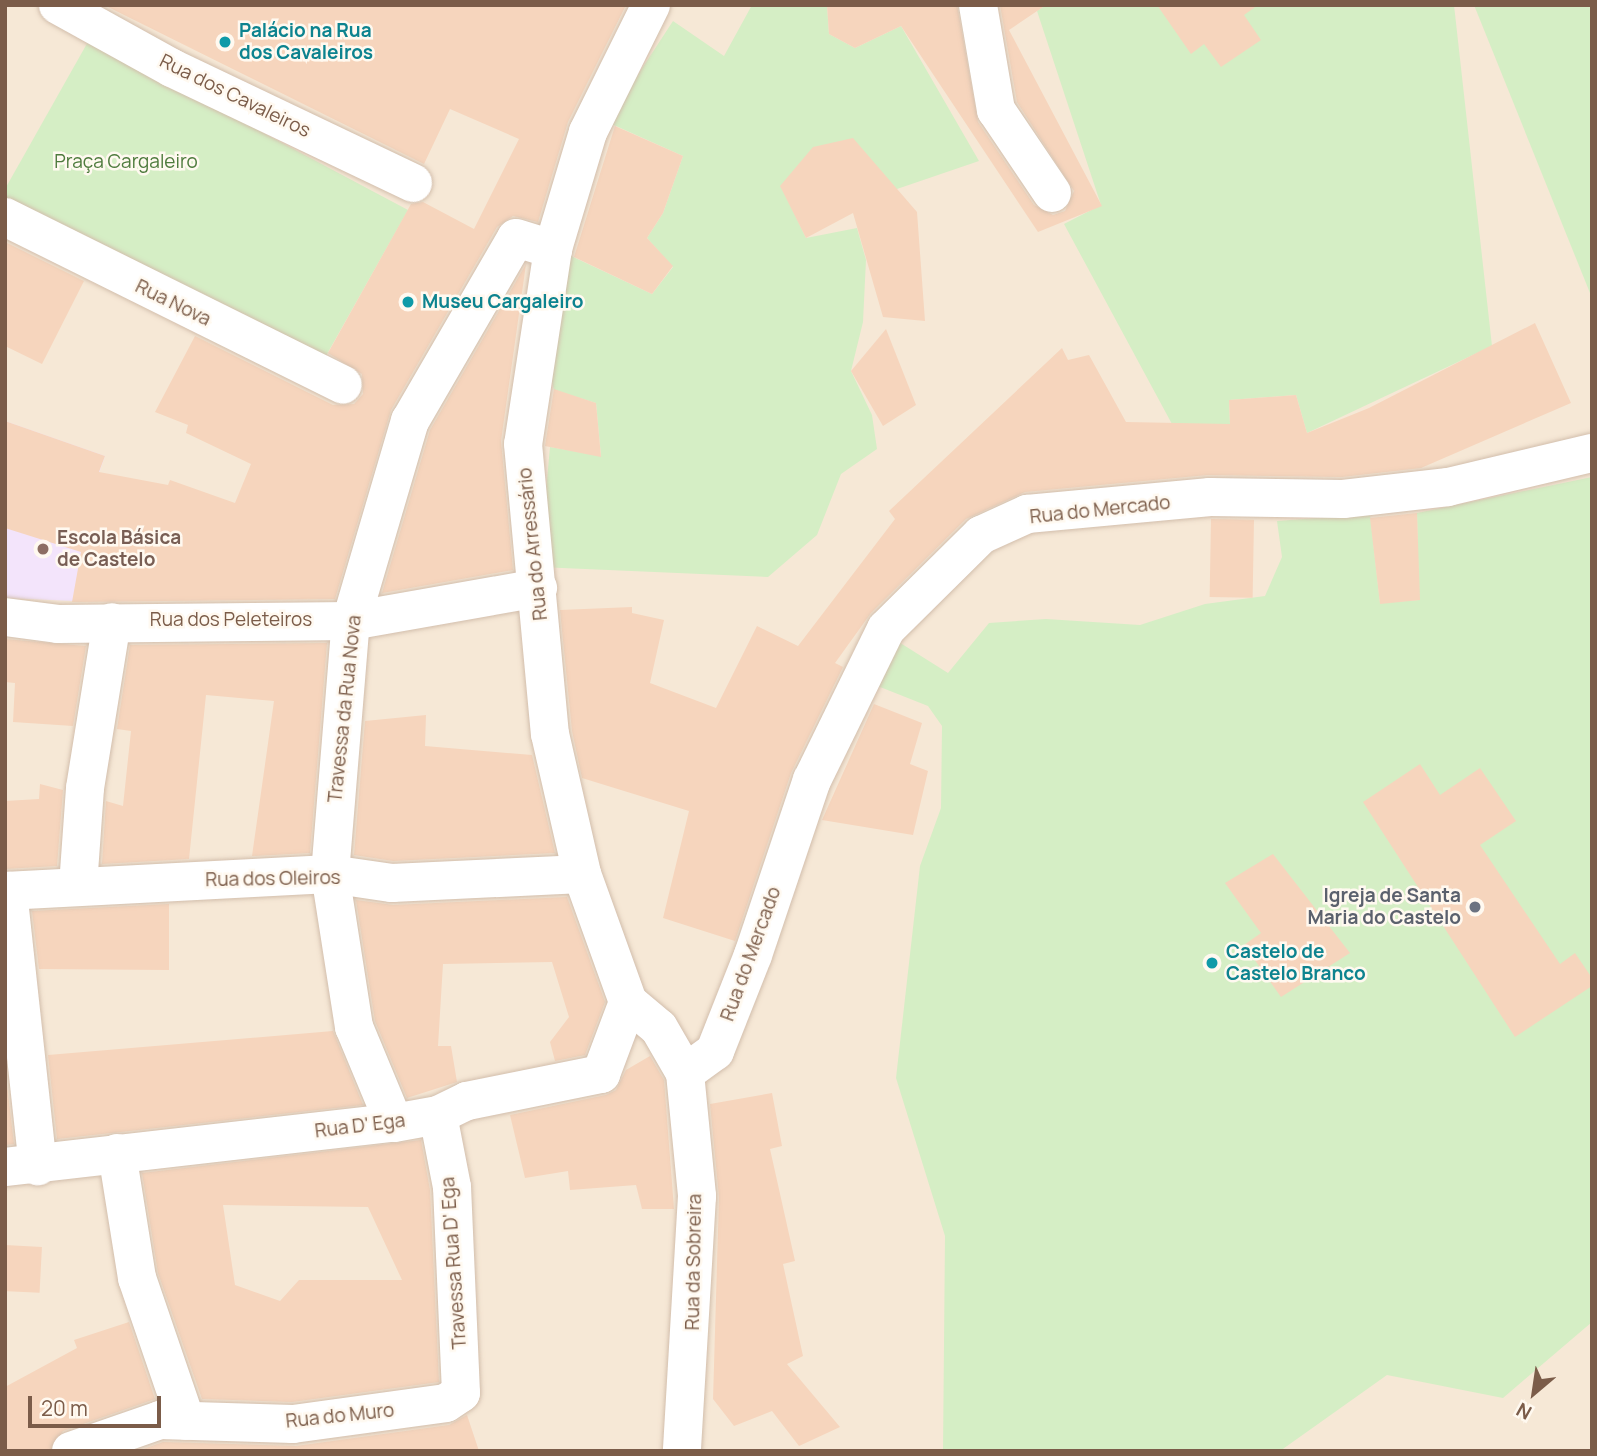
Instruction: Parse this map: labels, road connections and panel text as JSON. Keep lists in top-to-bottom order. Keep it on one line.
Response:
{"streets":{"street":["Rua dos Cavaleiros","Rua Nova","Rua do Mercado","Rua do Arressário","Rua dos Peleteiros","Travessa da Rua Nova","Rua dos Oleiros","Rua D' Ega","Rua da Sobreira","Travessa Rua D' Ega","Rua do Muro"]},"crossings":[["Rua do Mercado","Rua da Sobreira"],["Rua do Arressário","Rua dos Peleteiros"],["Rua do Arressário","Travessa da Rua Nova"],["Rua do Arressário","Rua dos Oleiros"],["Rua do Arressário","Rua D' Ega"],["Rua dos Peleteiros","Travessa da Rua Nova"],["Travessa da Rua Nova","Rua dos Oleiros"],["Travessa da Rua Nova","Rua D' Ega"],["Rua D' Ega","Travessa Rua D' Ega"],["Travessa Rua D' Ega","Rua do Muro"]],"parks":["Praça Cargaleiro"],"places":["Palácio na Rua dos Cavaleiros","Museu Cargaleiro","Escola Básica de Castelo","Igreja de Santa Maria do Castelo","Castelo de Castelo Branco"],"scale_bar":"20 m","north":"bottom left"}
